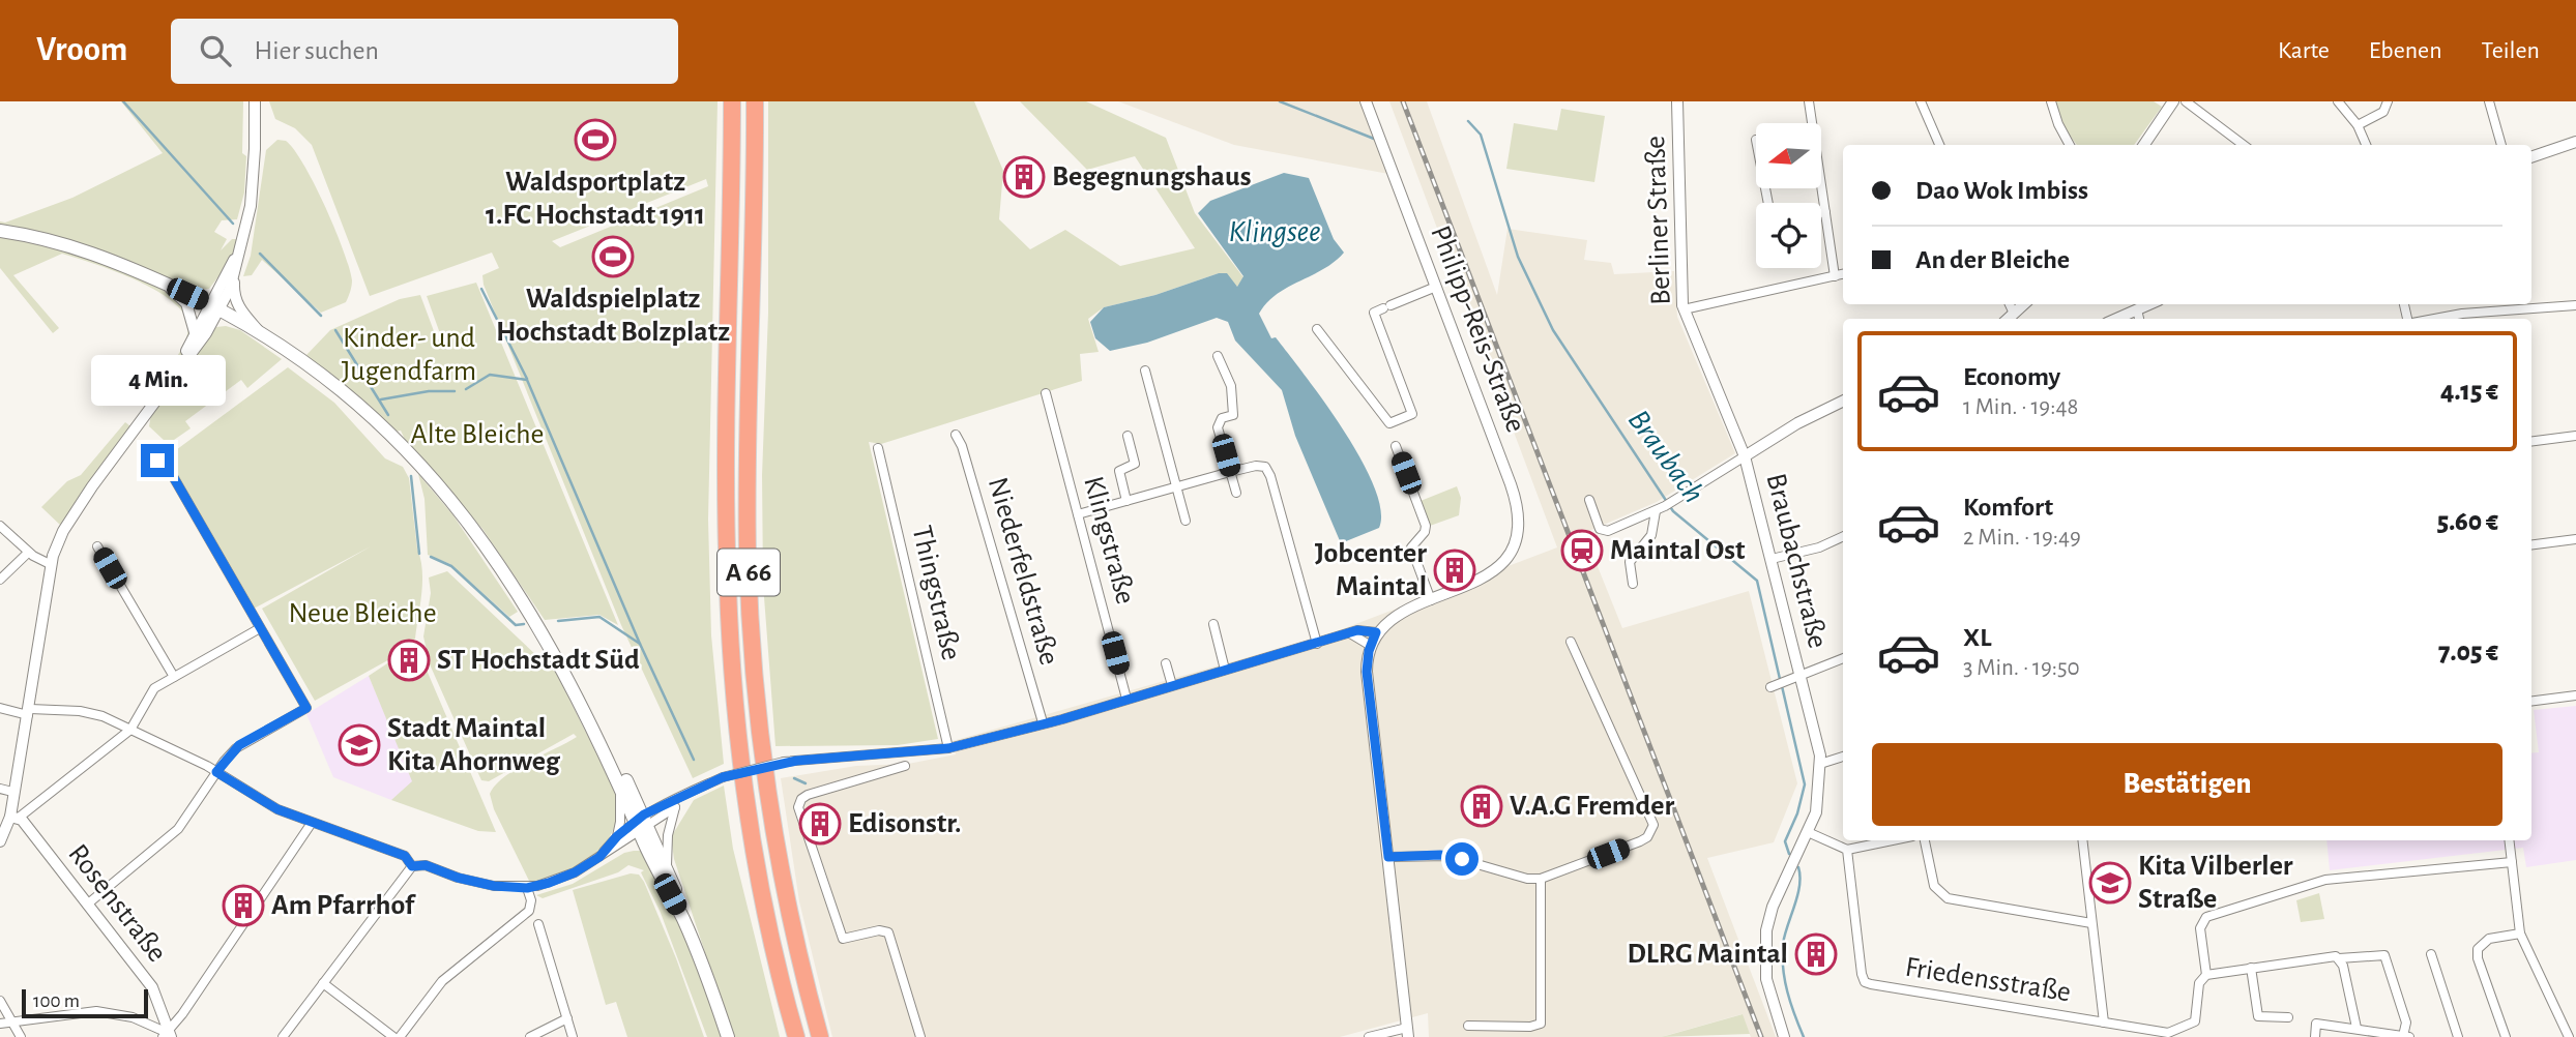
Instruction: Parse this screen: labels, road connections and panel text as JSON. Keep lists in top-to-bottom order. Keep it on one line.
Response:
{"streets":{"highway":["A 66"],"street":["Berliner Straße","Philipp-Reis-Straße","Klingstraße","Braubachstraße","Niederfeldstraße","Thingstraße","Rosenstraße","Friedensstraße"]},"crossings":[["Berliner Straße","Braubachstraße"]],"water":["Klingsee","Braubach"],"parks":["Kinder- und Jugendfarm","Alte Bleiche","Neue Bleiche"],"places":{"sports":["Waldsportplatz 1.FC Hochstadt 1911","Waldspielplatz Hochstadt Bolzplatz"],"building":["Begegnungshaus","Jobcenter Maintal","ST Hochstadt Süd","V.A.G Fremder","Edisonstr.","Am Pfarrhof","DLRG Maintal"],"station":["Maintal Ost"],"school or university":["Stadt Maintal Kita Ahornweg","Kita Vilberler Straße"]},"scale_bar":"100 m","north":"left","page":{"header":"Vroom","search":"Hier suchen","nav":["Karte","Ebenen","Teilen"],"banner":["Dao Wok Imbiss","An der Bleiche"],"list":[{"name":"Economy","note":"1 Min. · 19:48","value":"4.15 €"},{"name":"Komfort","note":"2 Min. · 19:49","value":"5.60 €"},{"name":"XL","note":"3 Min. · 19:50","value":"7.05 €"}],"bubble":"4 Min.","buttons":"Bestätigen","scale":"100 m"}}
